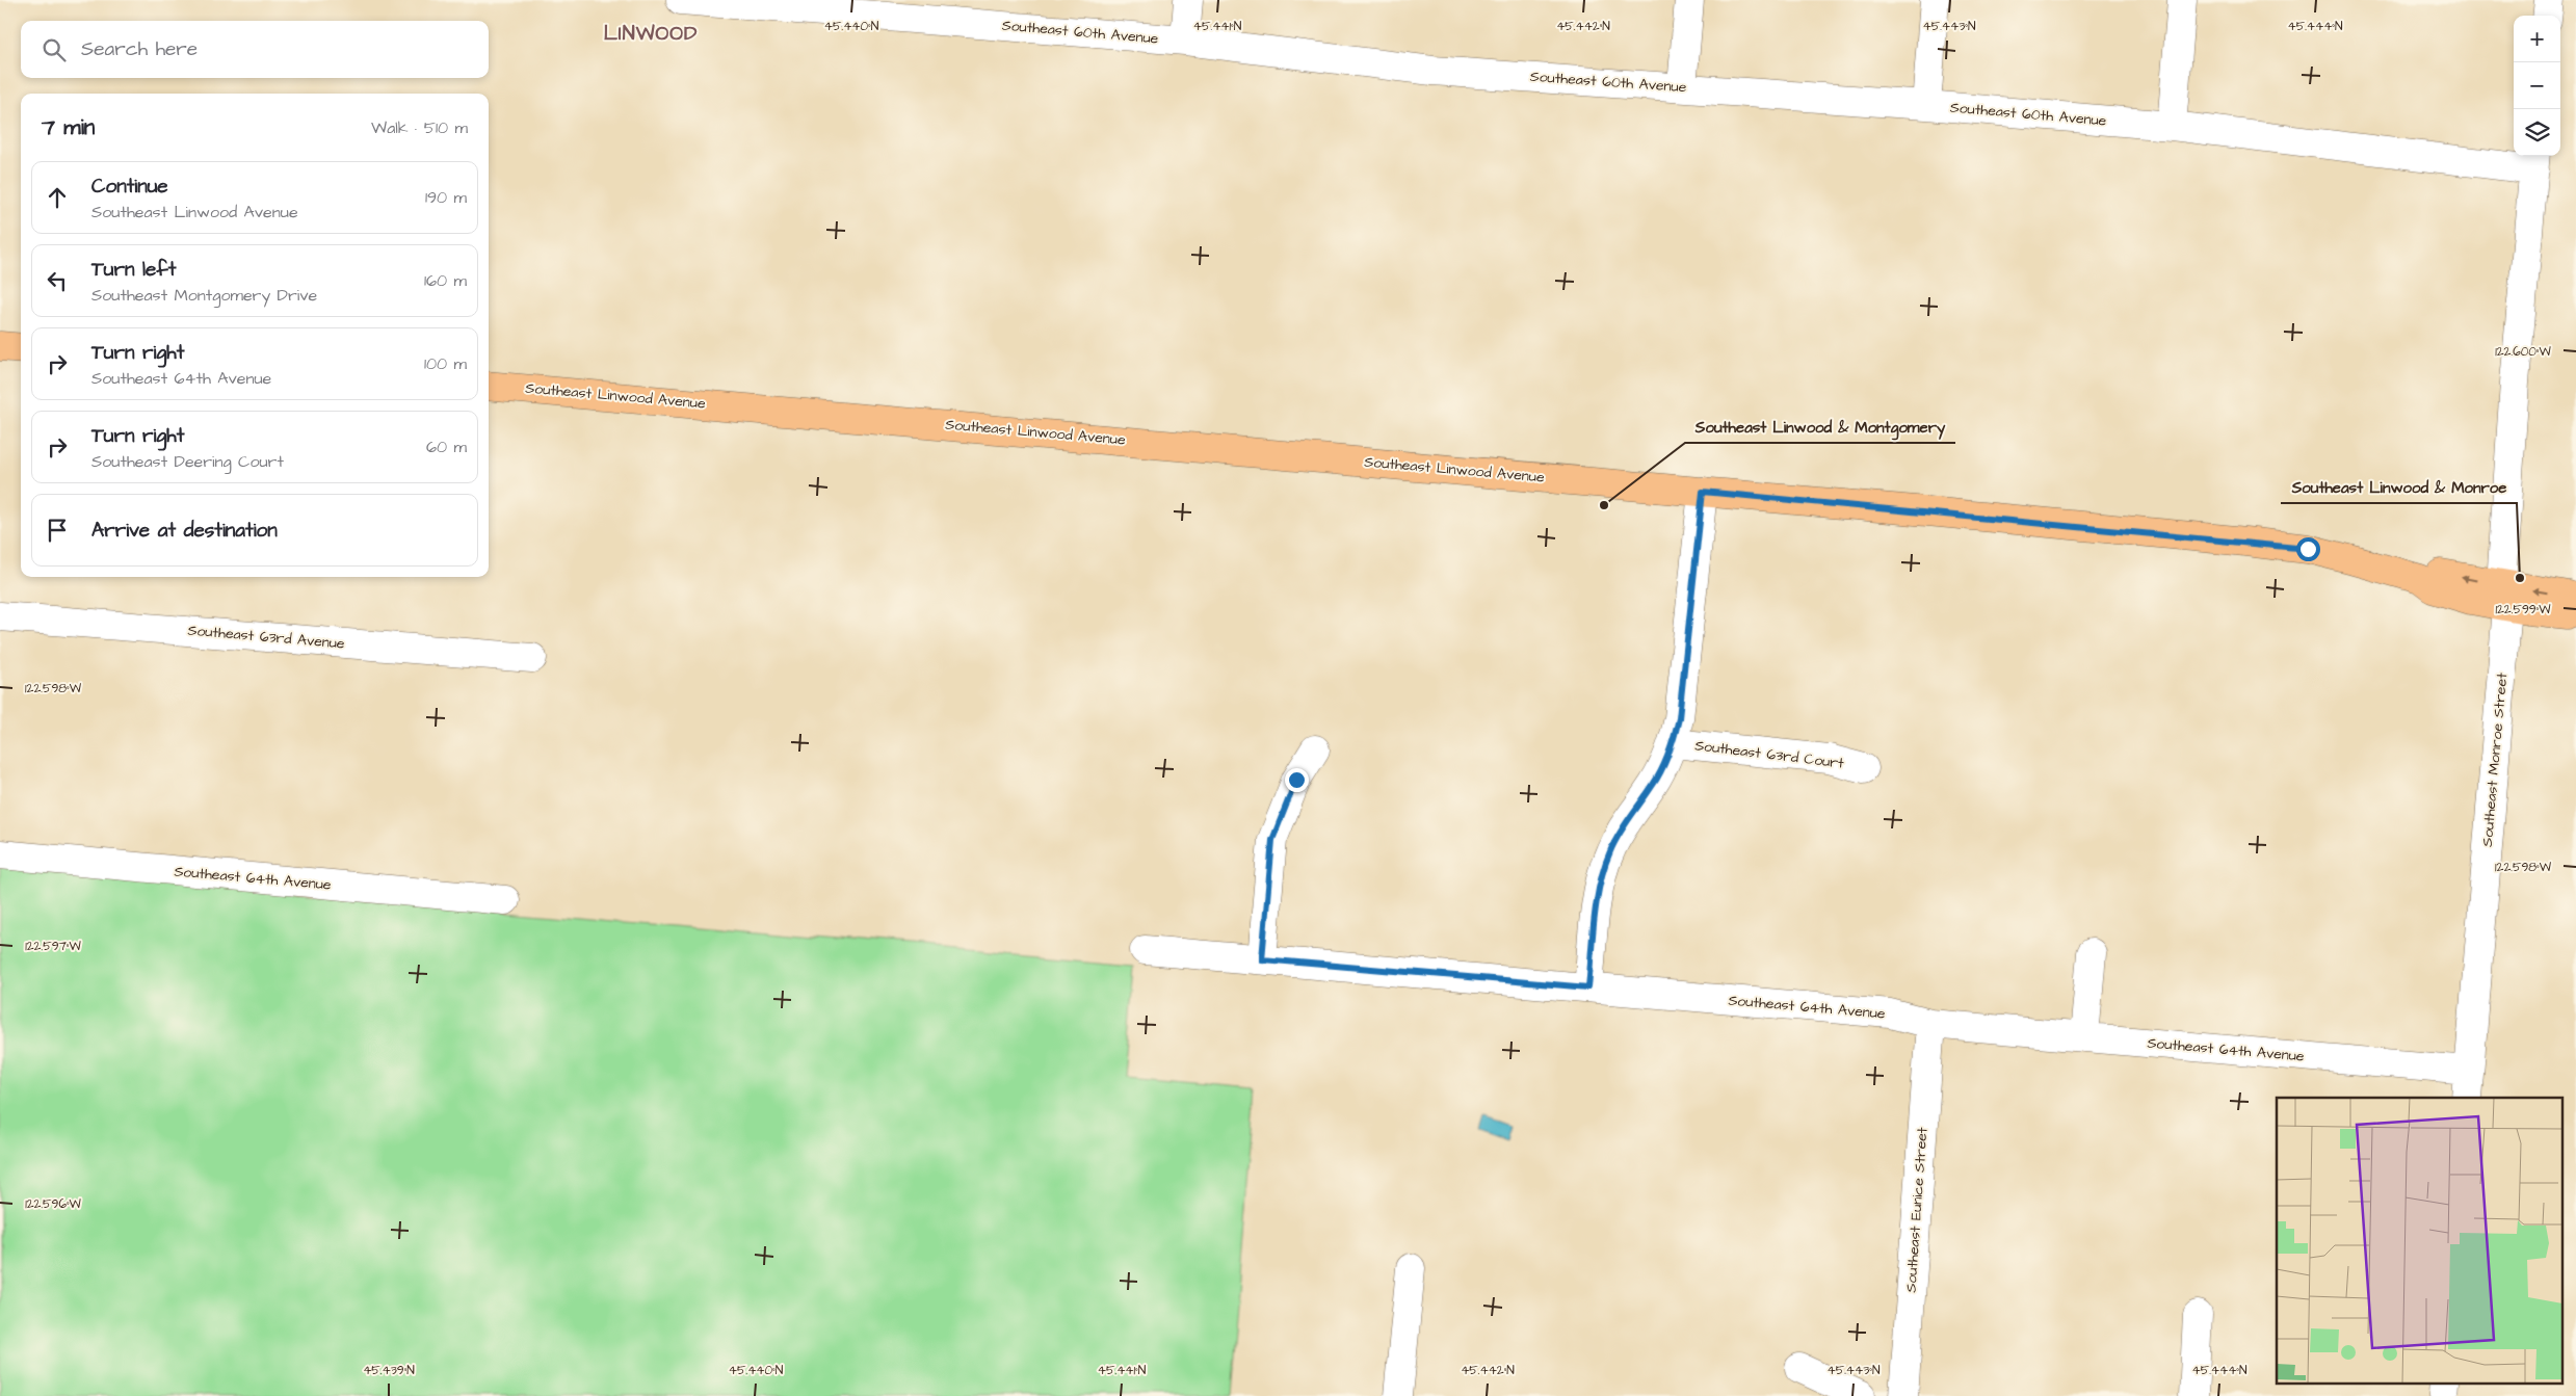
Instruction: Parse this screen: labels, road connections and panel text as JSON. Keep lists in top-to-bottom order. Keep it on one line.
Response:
{"streets":{"main road":["Southeast Linwood Avenue"],"street":["Southeast 60th Avenue","Southeast 63rd Avenue","Southeast 63rd Court","Southeast Monroe Street","Southeast 64th Avenue","Southeast Eunice Street"]},"crossings":[["Southeast 60th Avenue","Southeast Monroe Street"],["Southeast Linwood Avenue","Southeast Monroe Street"],["Southeast Monroe Street","Southeast 64th Avenue"],["Southeast 64th Avenue","Southeast Eunice Street"]],"districts":["LINWOOD"],"places":["Southeast Linwood & Montgomery","Southeast Linwood & Monroe"],"page":{"map_buttons":["+","−"],"search":"Search here","heading":["7 min","Walk · 510 m"],"list":[["Continue","Southeast Linwood Avenue","190 m"],["Turn left","Southeast Montgomery Drive","160 m"],["Turn right","Southeast 64th Avenue","100 m"],["Turn right","Southeast Deering Court","60 m"],"Arrive at destination"]},"coordinates":["45.440°N","45.441°N","45.442°N","45.443°N","45.444°N","122.600°W","122.599°W","122.598°W","122.597°W","122.596°W","45.439°N"]}
